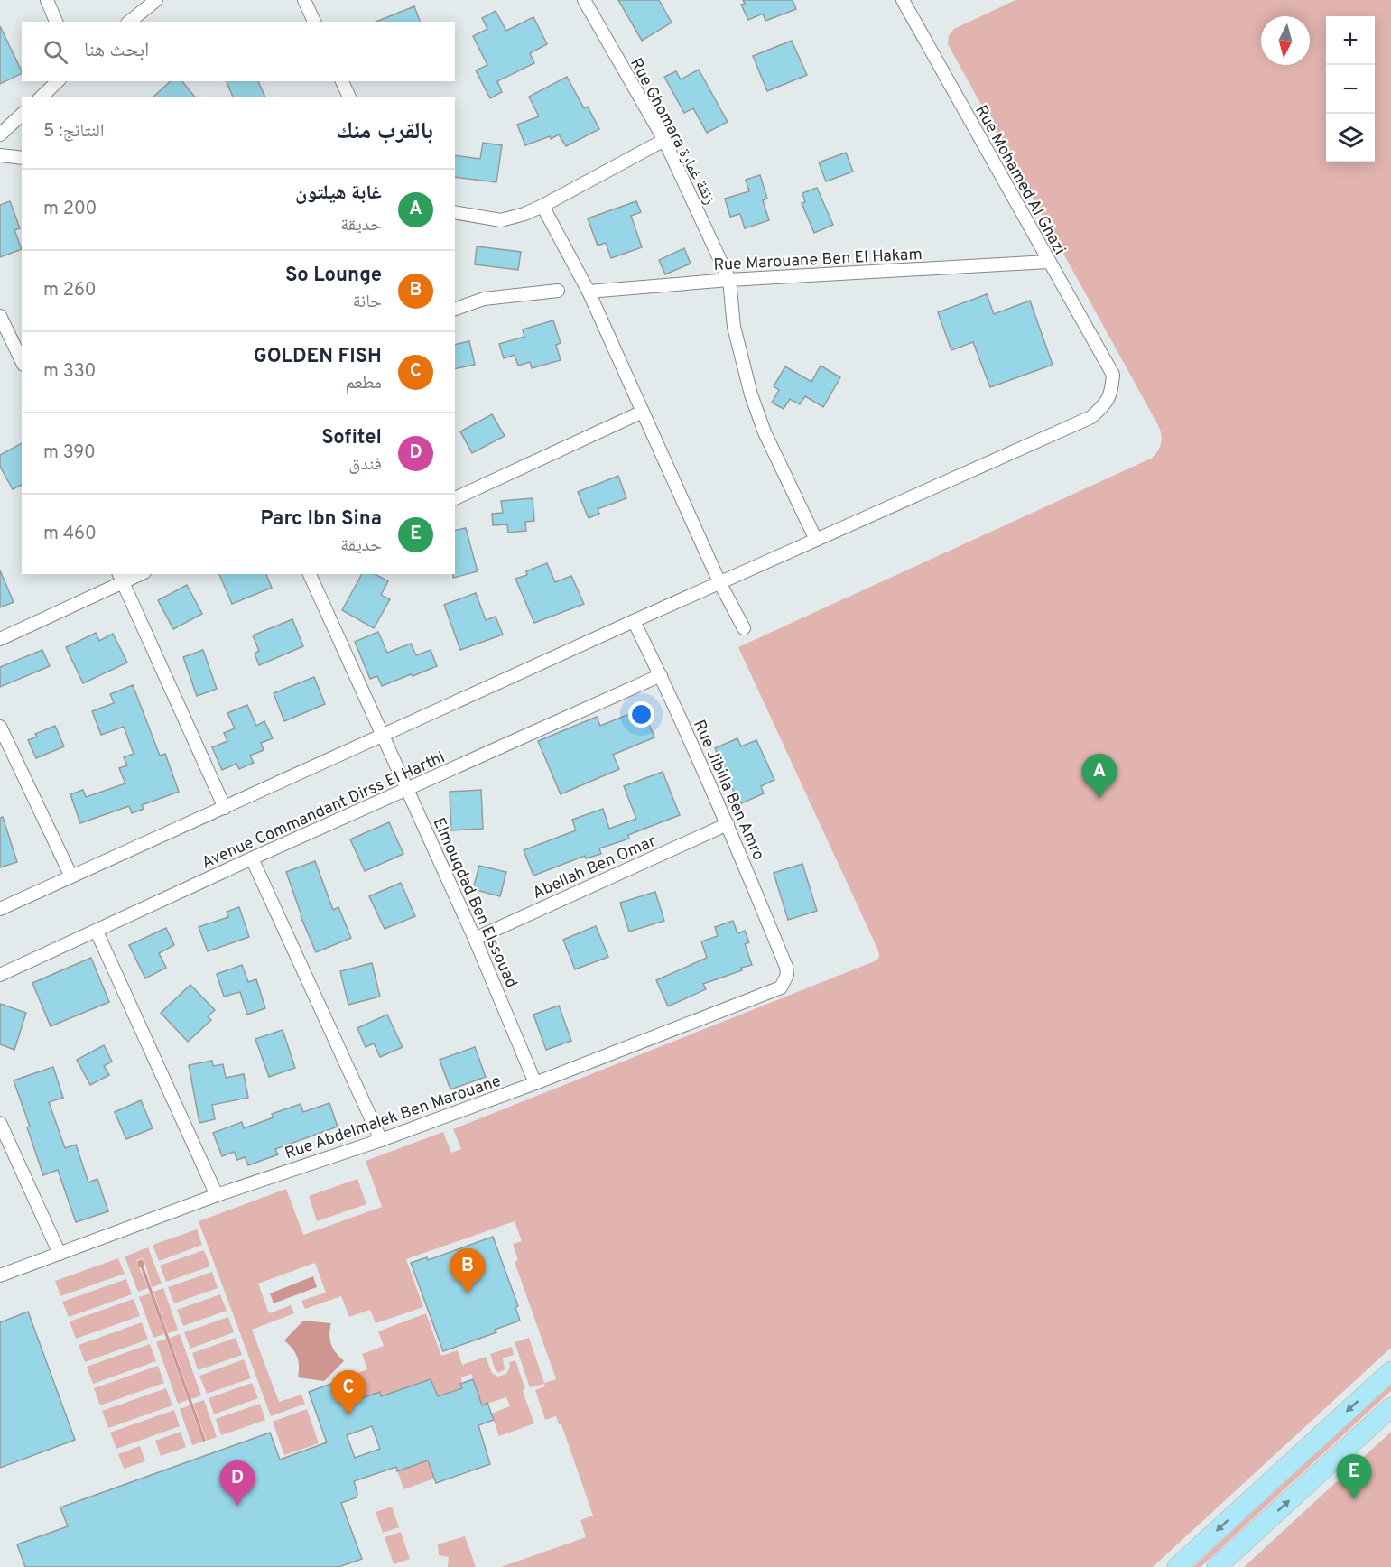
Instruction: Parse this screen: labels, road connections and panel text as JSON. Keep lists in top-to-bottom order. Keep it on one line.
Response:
{"streets":{"street":["Rue Ghomara زنقة غمارة","Rue Mohamed Al Ghazi","Rue Marouane Ben El Hakam","Rue Jibilla Ben Amro","Avenue Commandant Dirss El Harthi","Abellah Ben Omar","Elmouqdad Ben Elssouad","Rue Abdelmalek Ben Marouane"]},"crossings":[["Rue Ghomara زنقة غمارة","Rue Mohamed Al Ghazi"],["Rue Ghomara زنقة غمارة","Rue Marouane Ben El Hakam"],["Rue Mohamed Al Ghazi","Rue Marouane Ben El Hakam"],["Rue Jibilla Ben Amro","Avenue Commandant Dirss El Harthi"],["Rue Jibilla Ben Amro","Abellah Ben Omar"],["Rue Jibilla Ben Amro","Rue Abdelmalek Ben Marouane"],["Avenue Commandant Dirss El Harthi","Elmouqdad Ben Elssouad"],["Abellah Ben Omar","Elmouqdad Ben Elssouad"],["Elmouqdad Ben Elssouad","Rue Abdelmalek Ben Marouane"]],"north":"bottom","page":{"map_buttons":["+","−"],"search":"ابحث هنا","heading":["بالقرب منك","النتائج: 5"],"list":[{"mark":"A","name":"غابة هيلتون","note":"حديقة","value":"200 m"},{"mark":"B","name":"So Lounge","note":"حانة","value":"260 m"},{"mark":"C","name":"GOLDEN FISH","note":"مطعم","value":"330 m"},{"mark":"D","name":"Sofitel","note":"فندق","value":"390 m"},{"mark":"E","name":"Parc Ibn Sina","note":"حديقة","value":"460 m"}],"pins":["A","B","C","E","D"]}}
